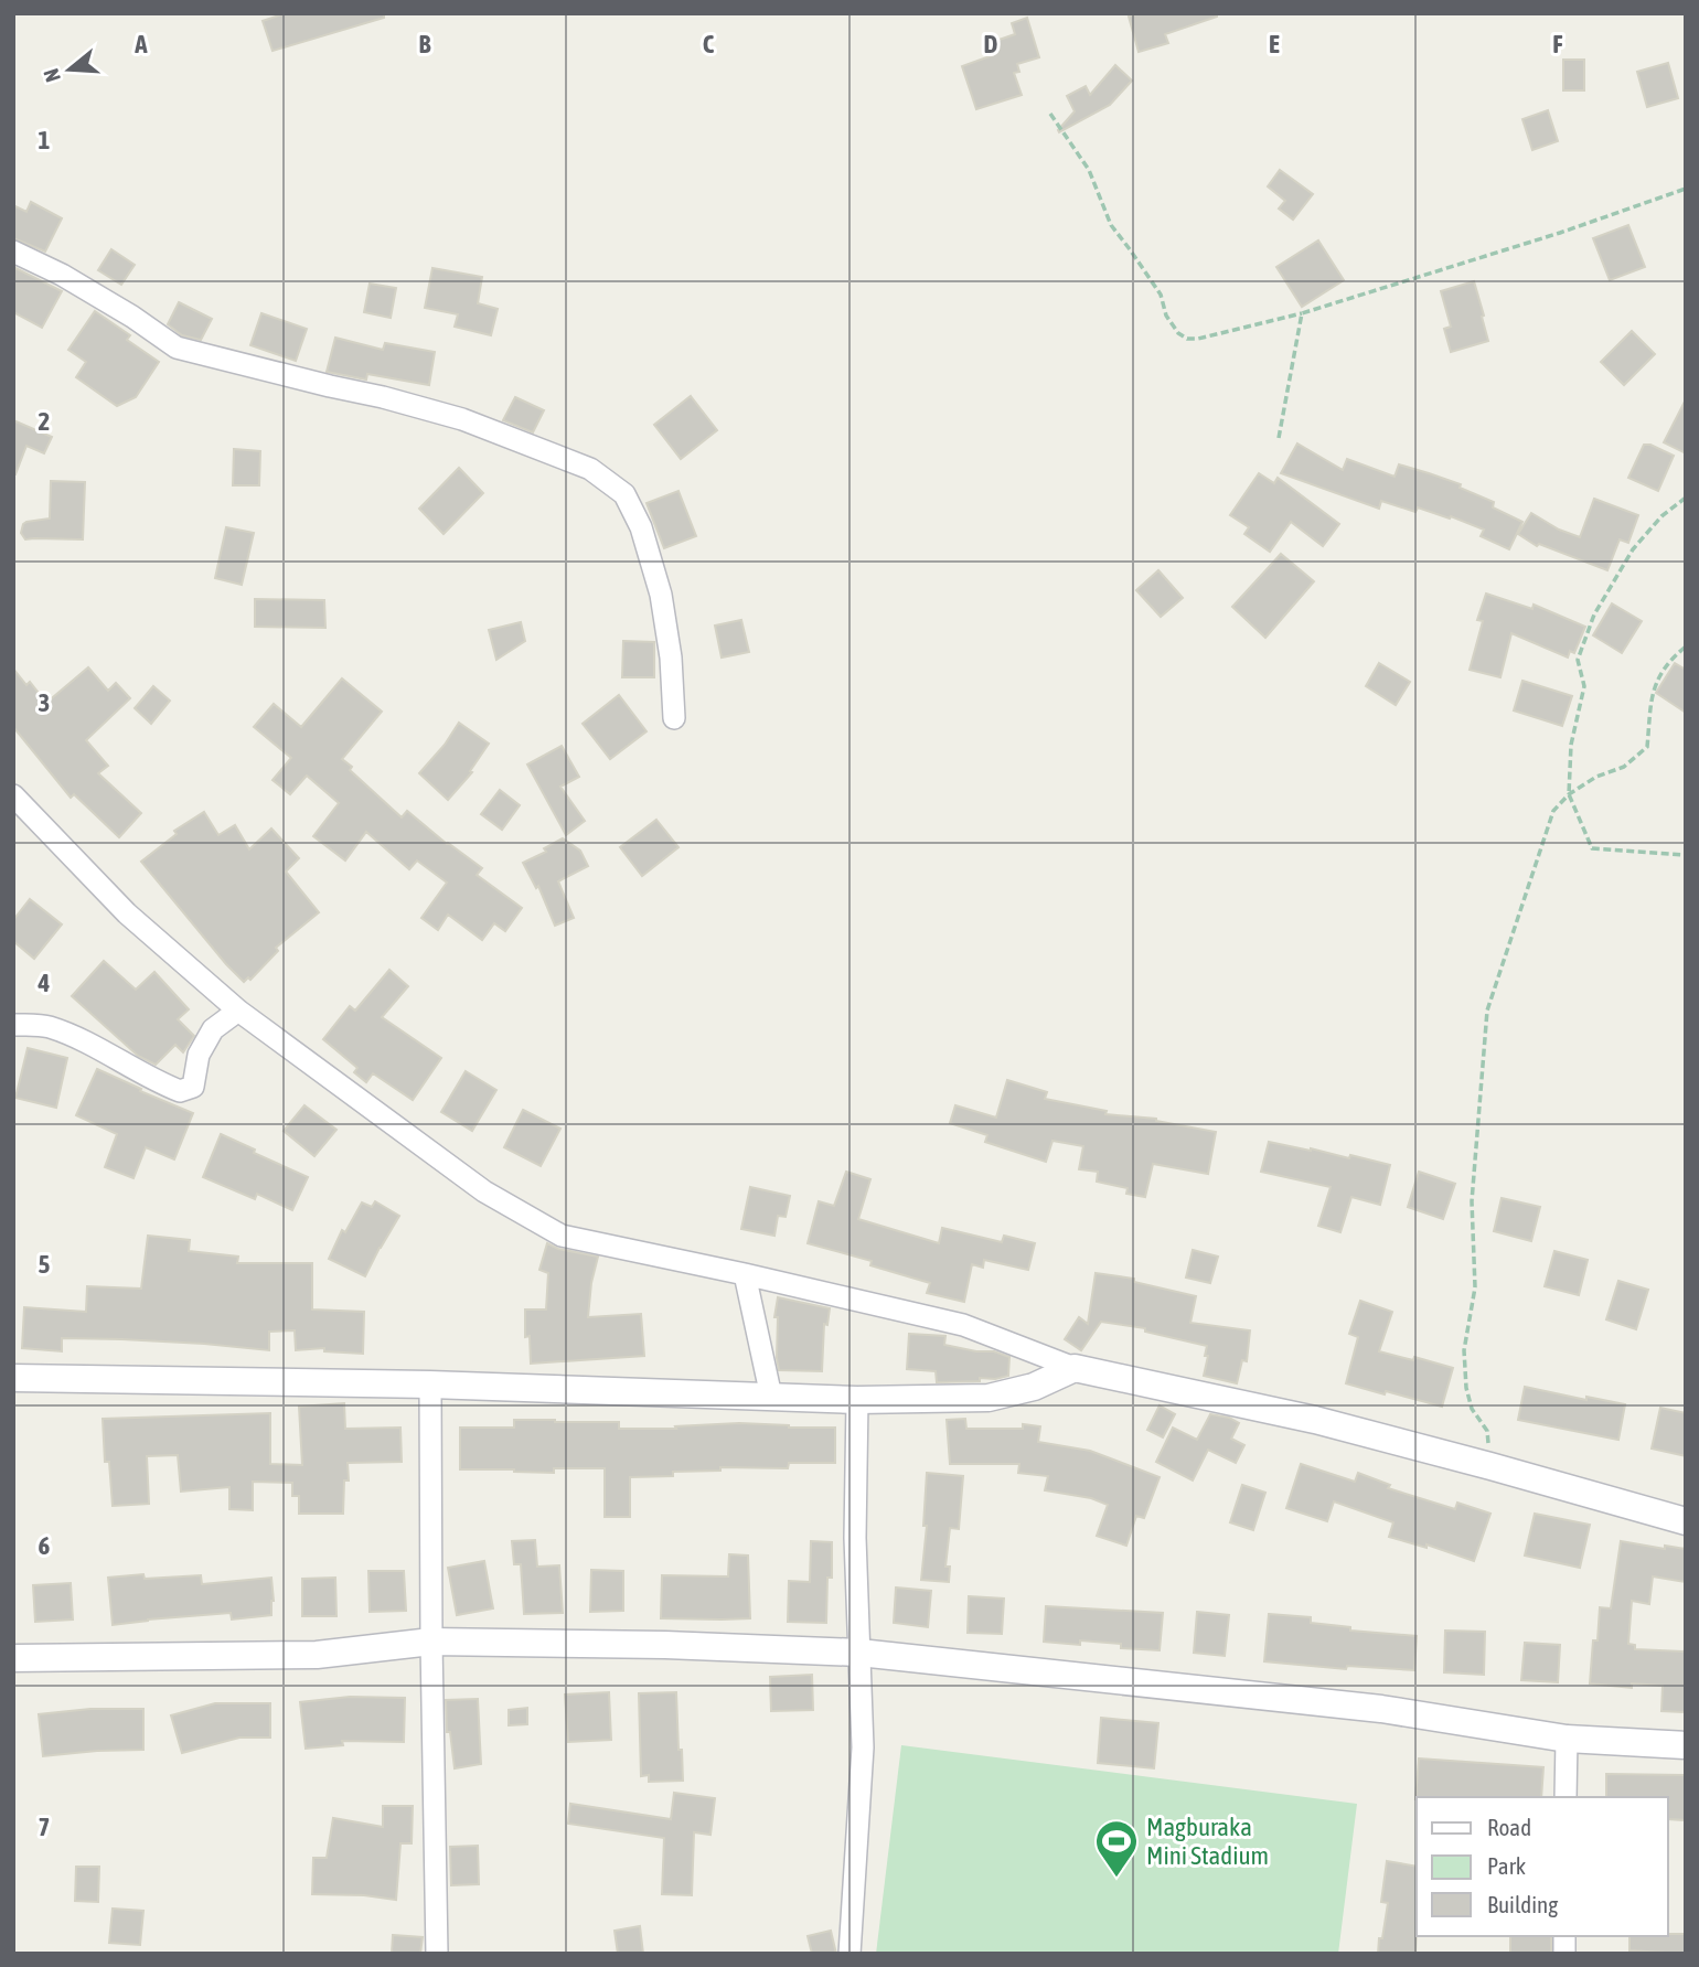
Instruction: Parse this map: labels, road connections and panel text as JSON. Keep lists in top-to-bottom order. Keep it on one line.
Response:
{"places":{"sports":["Magburaka Mini Stadium"]},"legend":["Road","Park","Building"],"north":"left","grid":{"columns":["A","B","C","D","E","F"],"rows":["1","2","3","4","5","6","7"]}}
